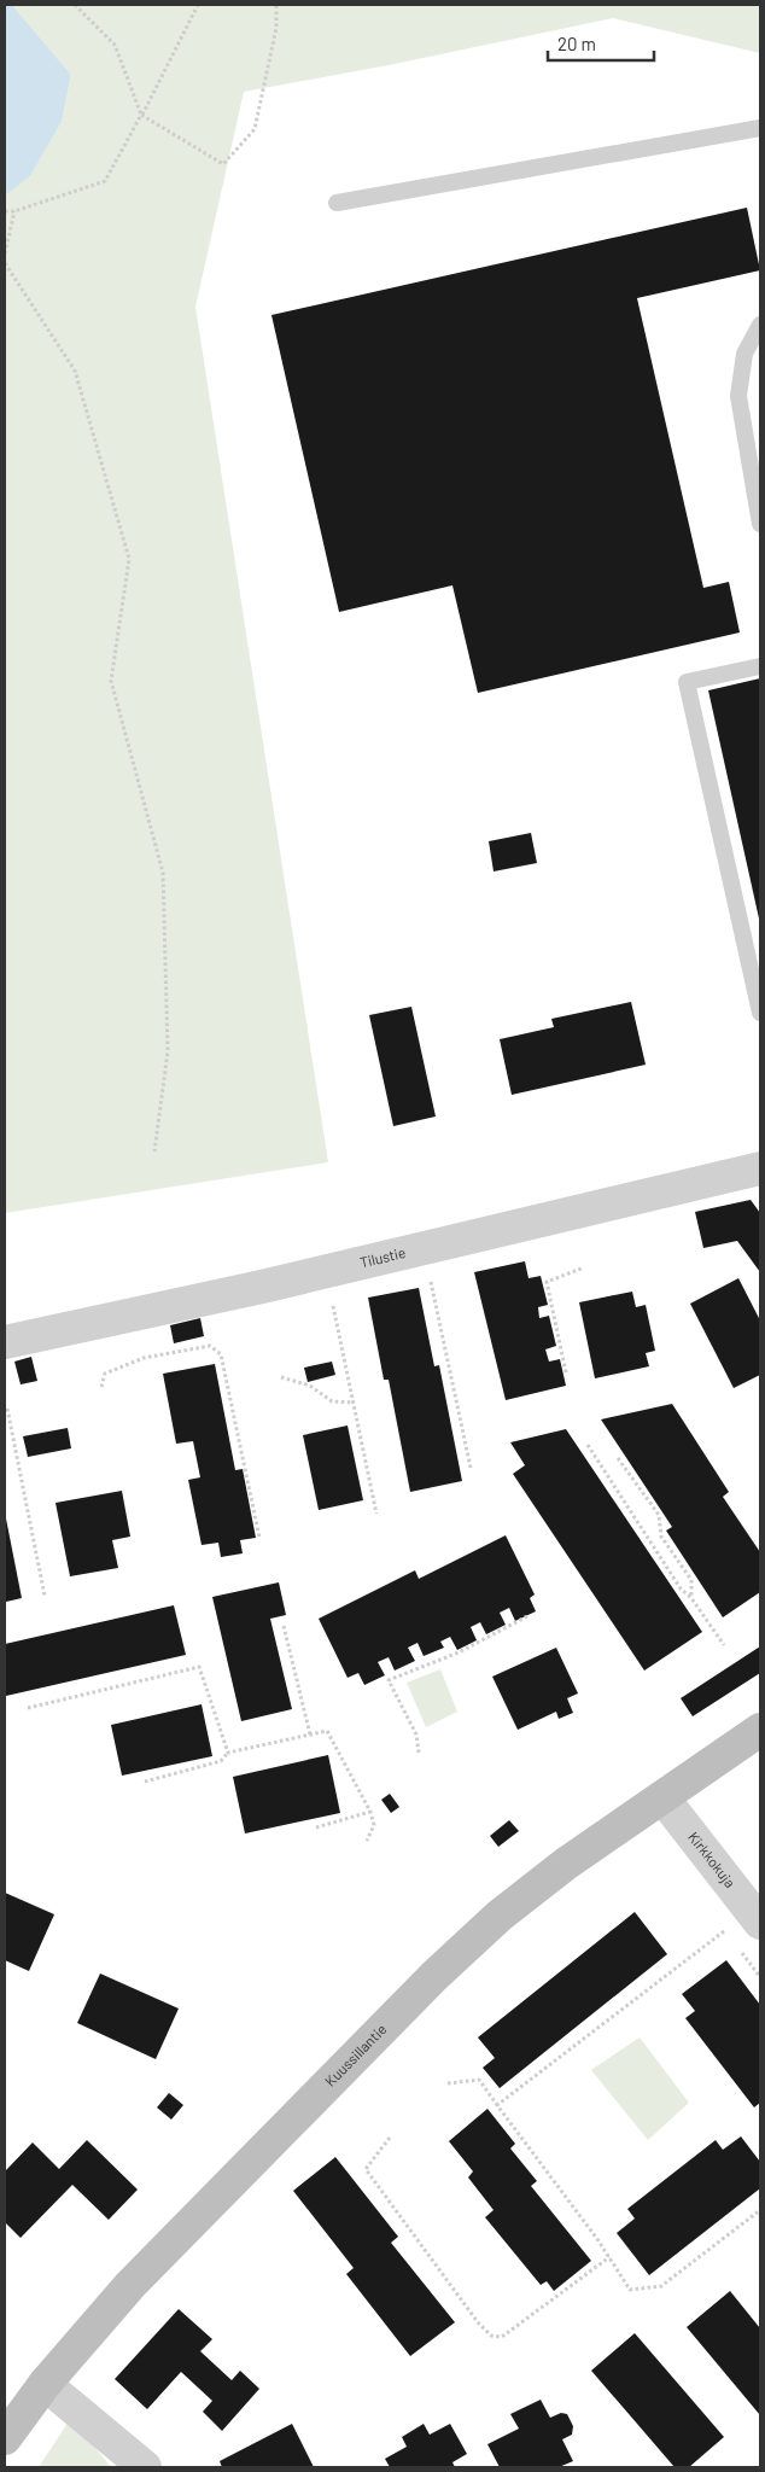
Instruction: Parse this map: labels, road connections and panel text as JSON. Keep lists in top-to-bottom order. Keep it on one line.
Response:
{"streets":{"main road":["Kuussillantie"],"street":["Tilustie","Kirkkokuja"]},"crossings":[["Kirkkokuja","Kuussillantie"]],"scale_bar":"20 m"}
